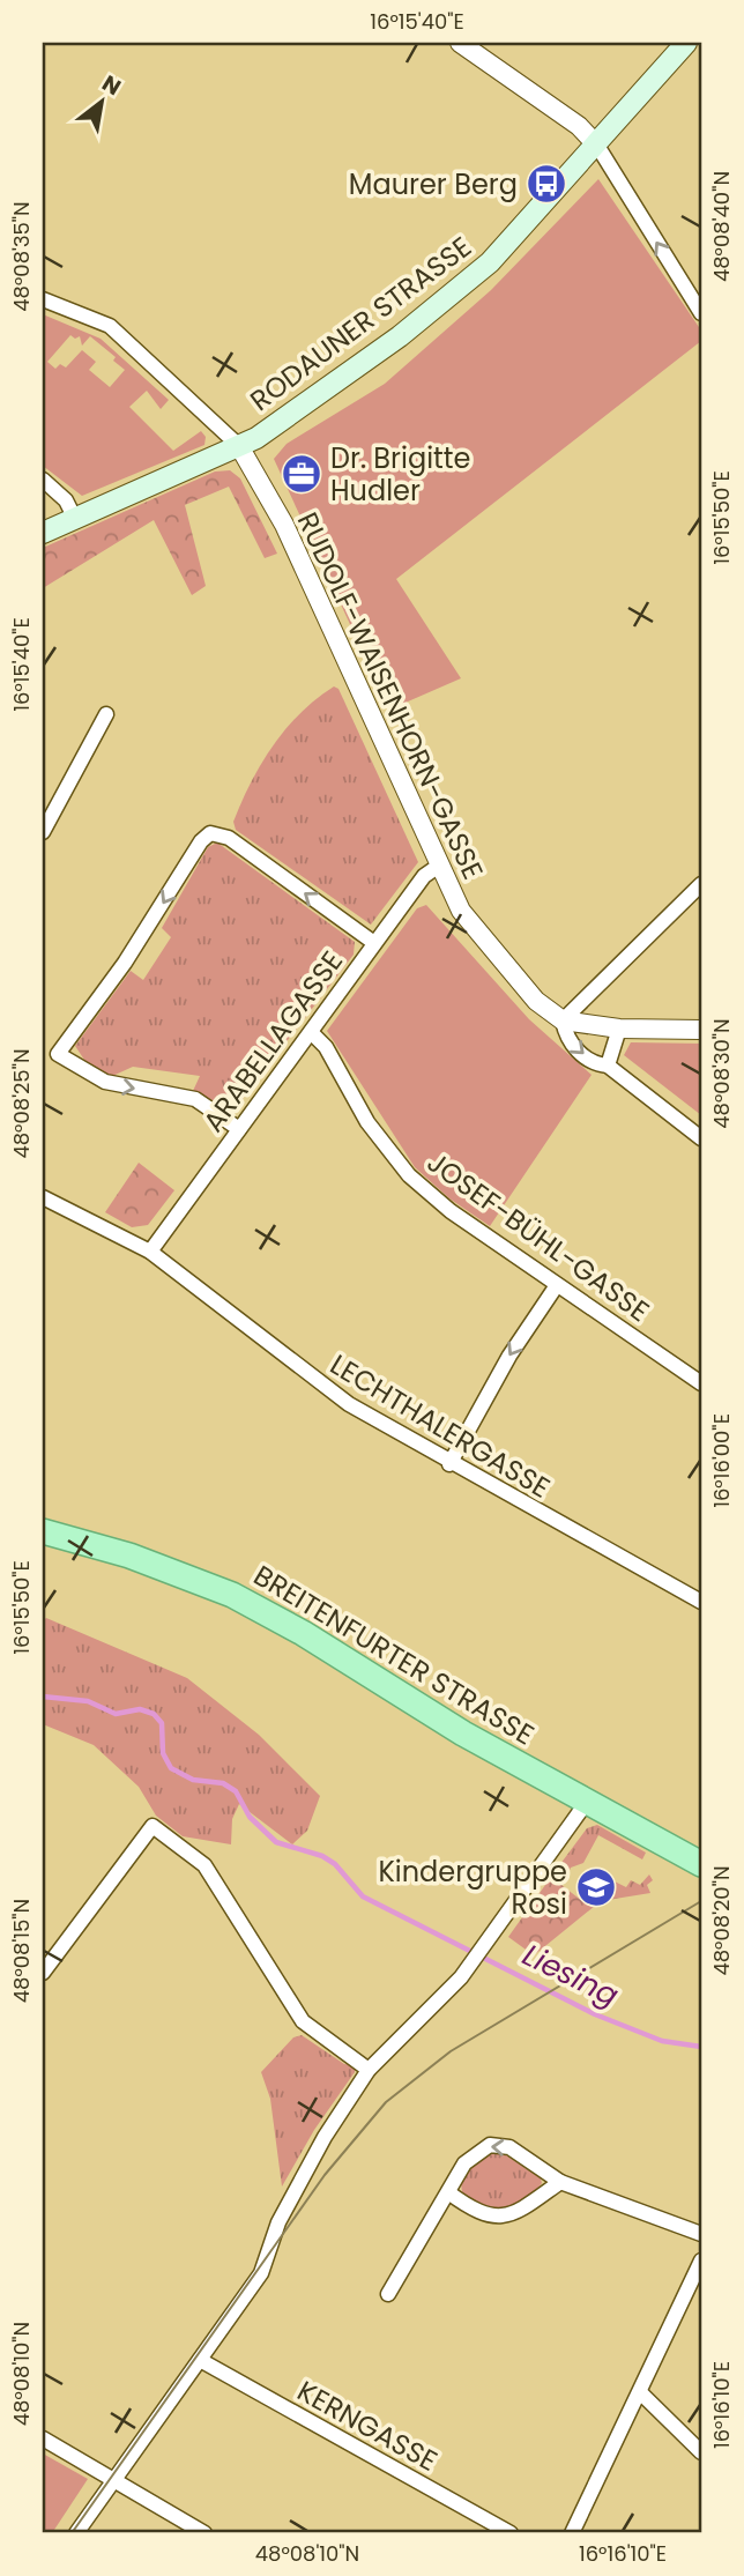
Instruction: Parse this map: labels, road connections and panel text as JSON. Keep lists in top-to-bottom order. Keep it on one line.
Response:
{"streets":{"main road":["RODAUNER STRASSE","BREITENFURTER STRASSE"],"street":["RUDOLF-WAISENHORN-GASSE","ARABELLAGASSE","JOSEF-BÜHL-GASSE","LECHTHALERGASSE","KERNGASSE"]},"crossings":[["RODAUNER STRASSE","RUDOLF-WAISENHORN-GASSE"],["RUDOLF-WAISENHORN-GASSE","ARABELLAGASSE"],["ARABELLAGASSE","JOSEF-BÜHL-GASSE"],["ARABELLAGASSE","LECHTHALERGASSE"]],"water":["Liesing"],"places":{"bus stop":["Maurer Berg"],"office":["Dr. Brigitte Hudler"],"school or university":["Kindergruppe Rosi"]},"north":"top right","coordinates":["16°15'40\"E","48°08'40\"N","48°08'35\"N","16°15'50\"E","48°08'30\"N","48°08'25\"N","16°16'00\"E","48°08'20\"N","48°08'15\"N","48°08'10\"N","16°16'10\"E"]}
